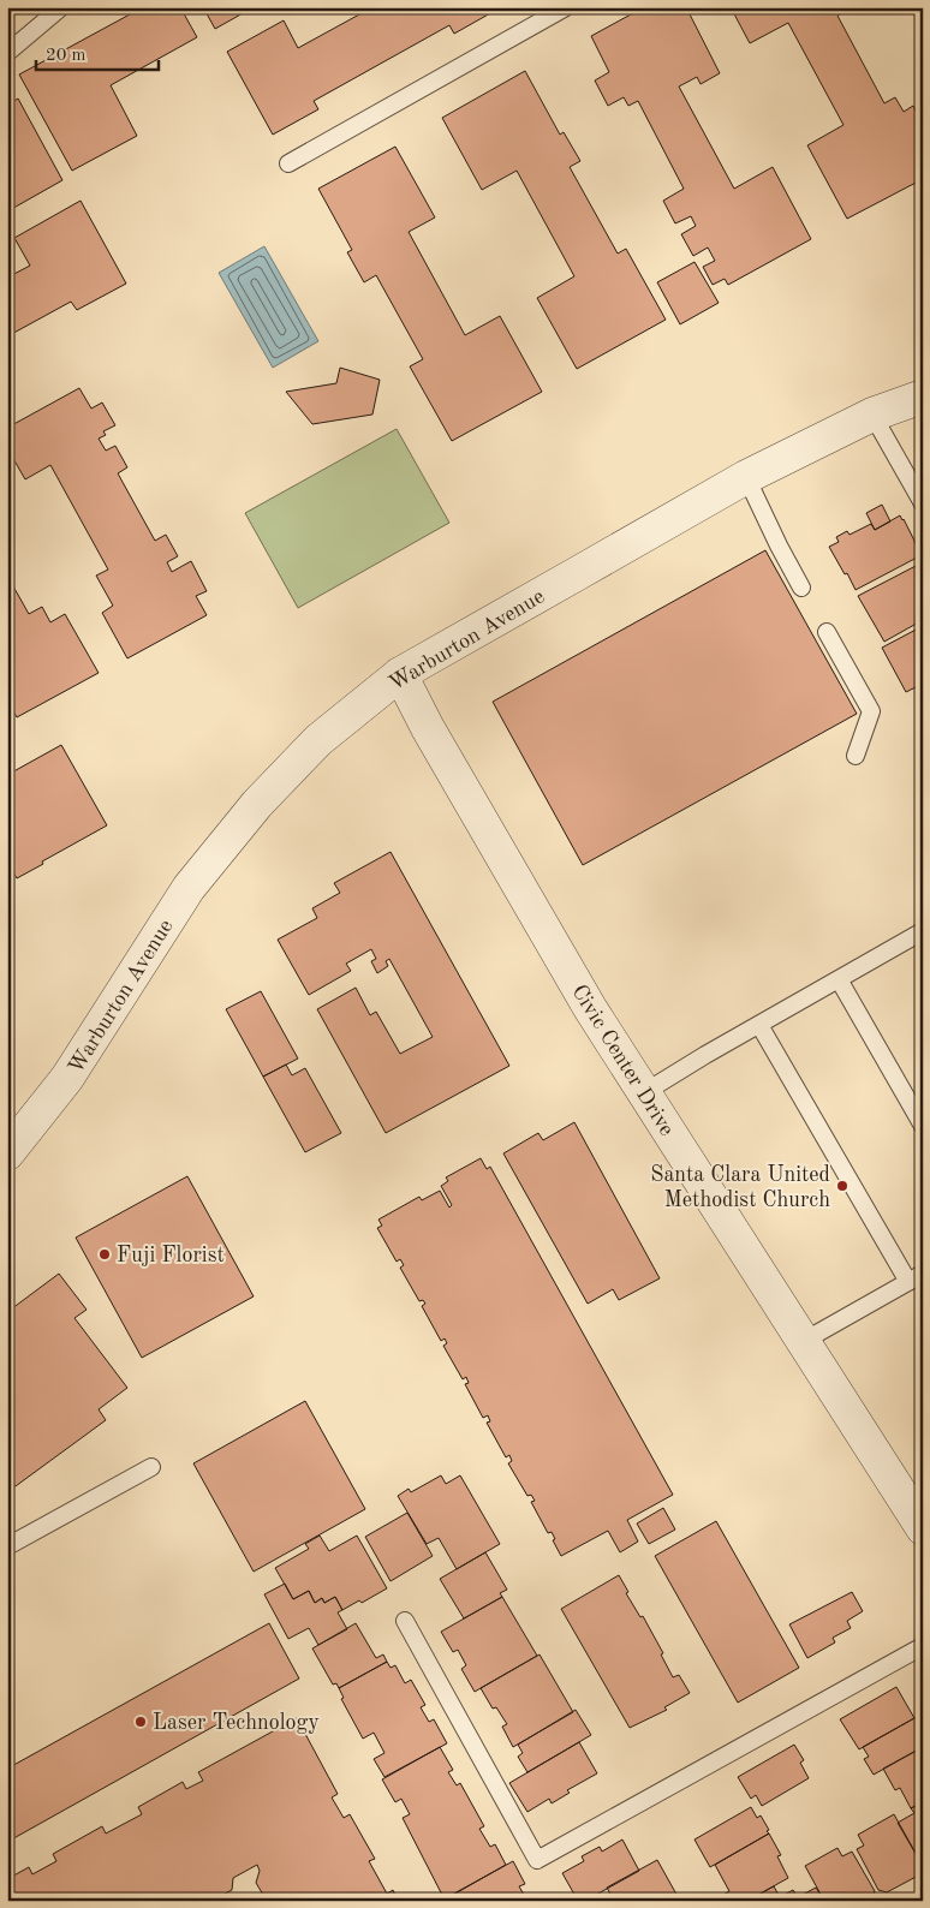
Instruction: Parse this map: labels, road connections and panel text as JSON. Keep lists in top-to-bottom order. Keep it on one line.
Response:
{"streets":{"street":["Warburton Avenue","Civic Center Drive"]},"crossings":[["Warburton Avenue","Civic Center Drive"]],"places":["Santa Clara United Methodist Church","Fuji Florist","Laser Technology"],"scale_bar":"20 m"}
